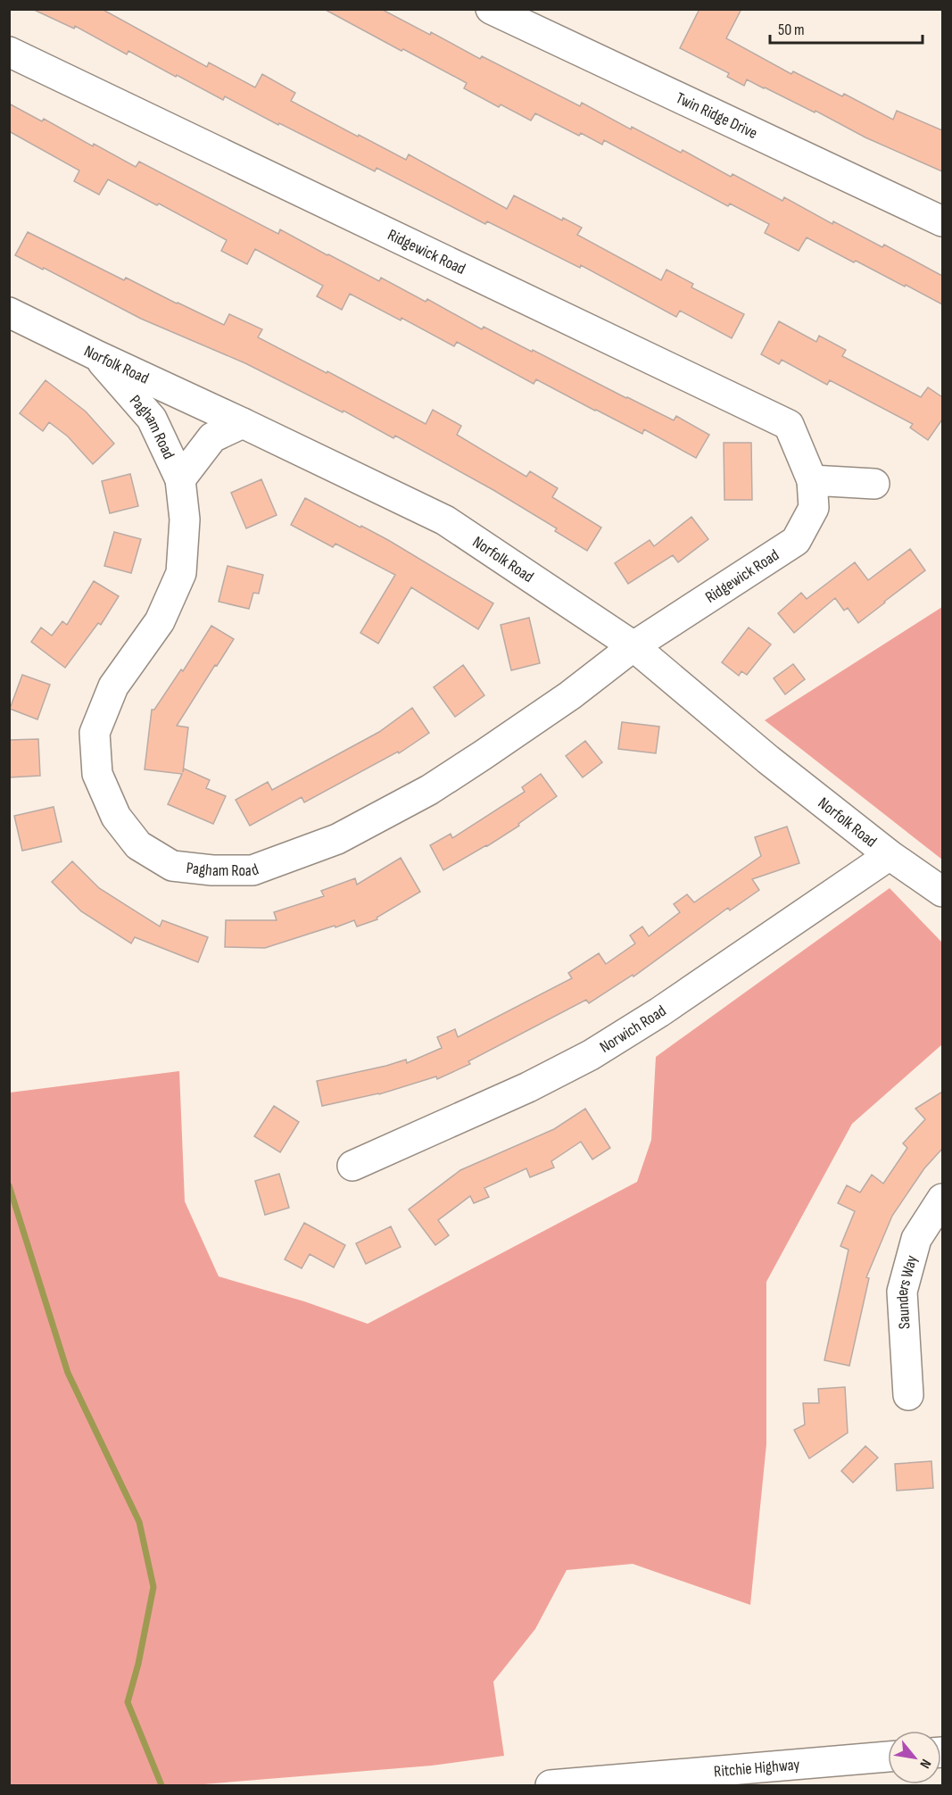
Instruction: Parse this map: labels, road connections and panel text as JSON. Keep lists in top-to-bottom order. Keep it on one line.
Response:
{"streets":{"street":["Twin Ridge Drive","Ridgewick Road","Norfolk Road","Pagham Road","Norwich Road","Saunders Way","Ritchie Highway"]},"crossings":[["Ridgewick Road","Norfolk Road"],["Ridgewick Road","Pagham Road"],["Norfolk Road","Pagham Road"],["Norfolk Road","Norwich Road"]],"scale_bar":"50 m","north":"bottom right"}
